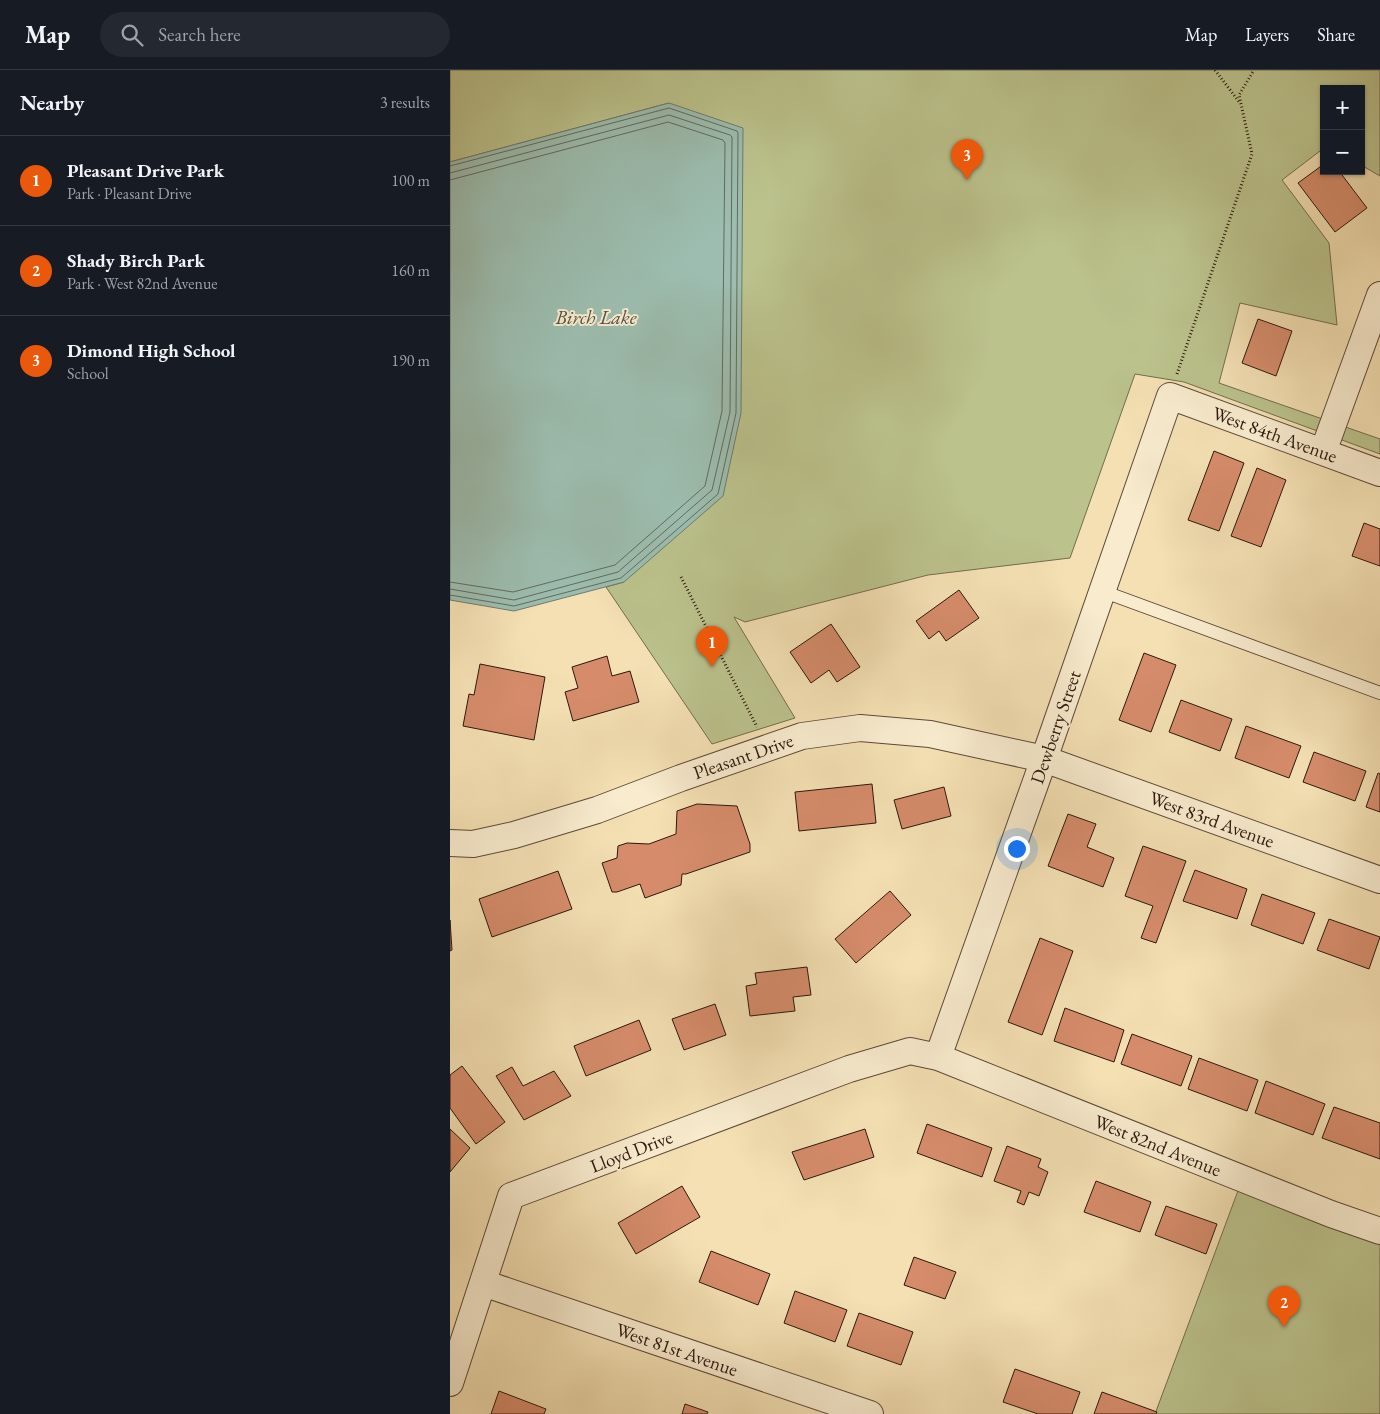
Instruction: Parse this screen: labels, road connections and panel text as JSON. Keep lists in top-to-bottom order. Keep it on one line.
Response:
{"streets":{"street":["West 84th Avenue","Dewberry Street","Pleasant Drive","West 83rd Avenue","West 82nd Avenue","Lloyd Drive","West 81st Avenue"]},"crossings":[["West 84th Avenue","Dewberry Street"],["Dewberry Street","Pleasant Drive"],["Dewberry Street","West 83rd Avenue"],["Dewberry Street","West 82nd Avenue"],["Dewberry Street","Lloyd Drive"],["Pleasant Drive","West 83rd Avenue"],["West 82nd Avenue","Lloyd Drive"],["Lloyd Drive","West 81st Avenue"]],"water":["Birch Lake"],"page":{"header":"Map","search":"Search here","nav":["Map","Layers","Share"],"heading":["Nearby","3 results"],"map_buttons":["+","−"],"list":[{"mark":"1","name":"Pleasant Drive Park","note":"Park · Pleasant Drive","value":"100 m"},{"mark":"2","name":"Shady Birch Park","note":"Park · West 82nd Avenue","value":"160 m"},{"mark":"3","name":"Dimond High School","note":"School","value":"190 m"}],"pins":["3","1","2"]}}
